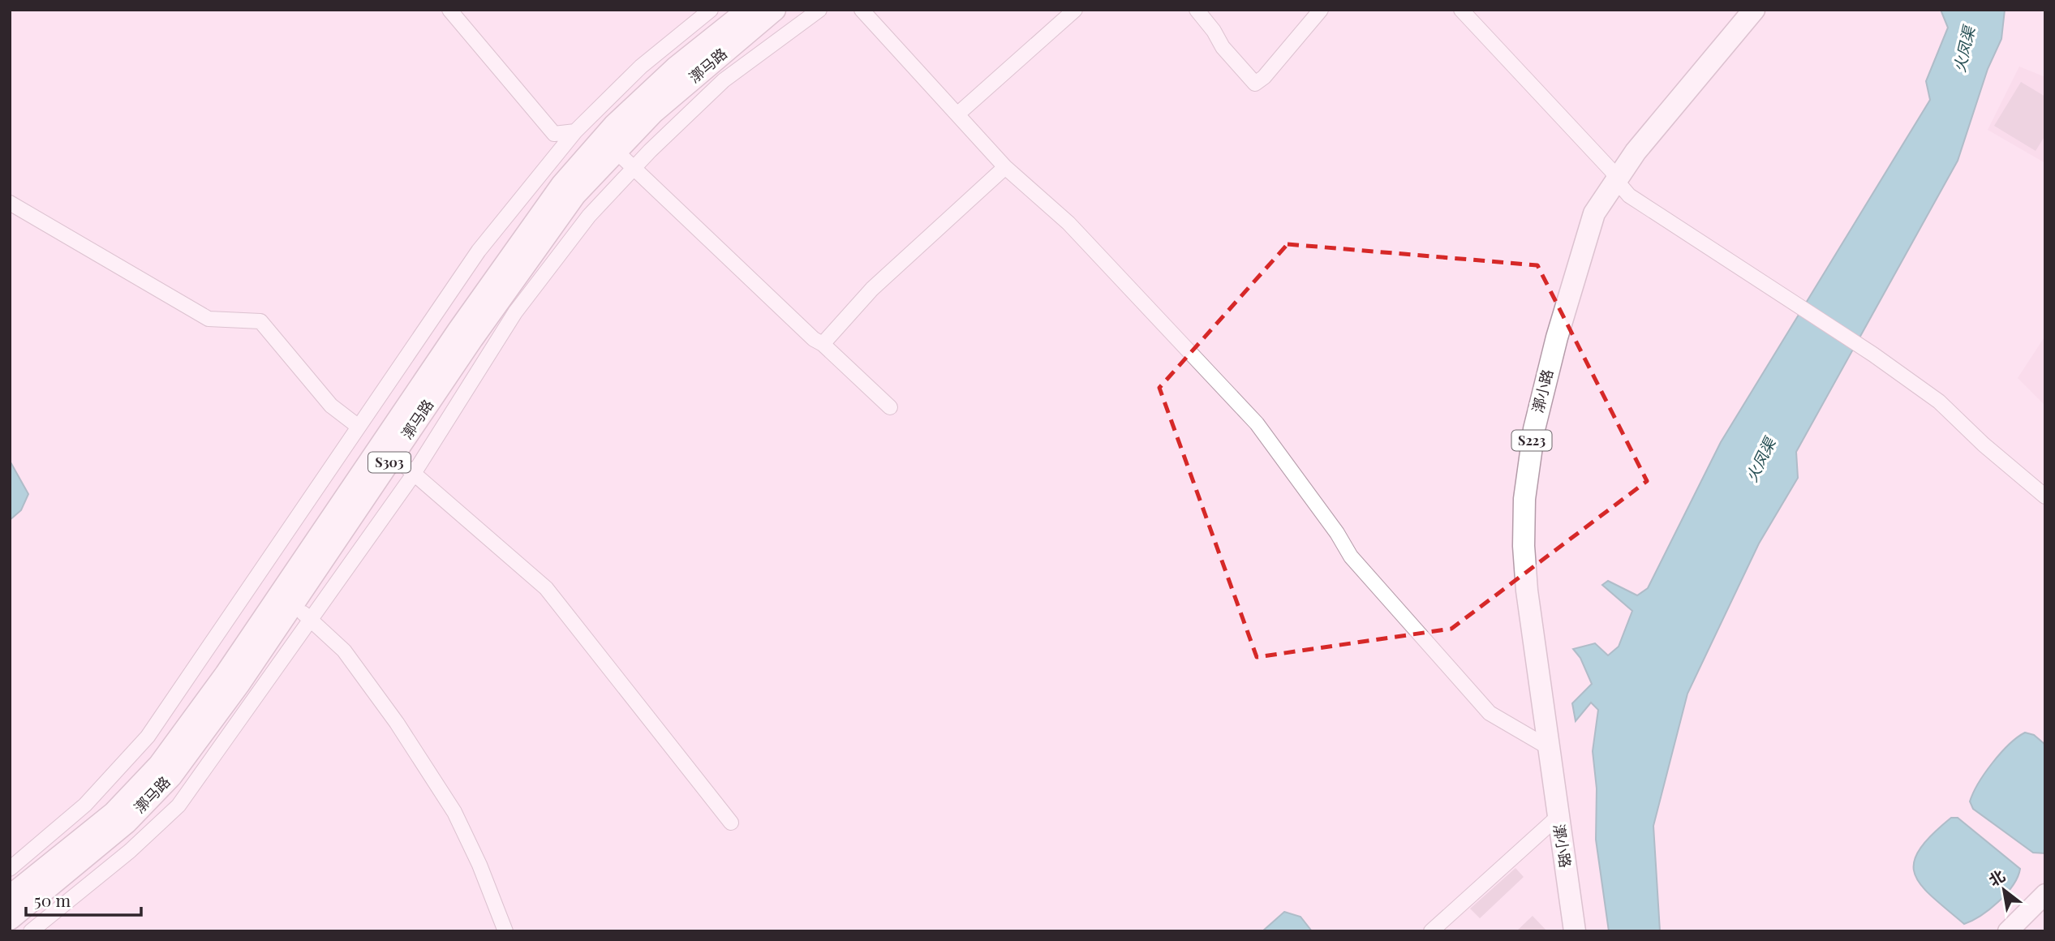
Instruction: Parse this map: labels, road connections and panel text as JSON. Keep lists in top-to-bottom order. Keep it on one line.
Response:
{"streets":{"main road":["漷马路","漷小路","S223","S303"]},"water":["火凤渠"],"scale_bar":"50 m","north":"top left"}
